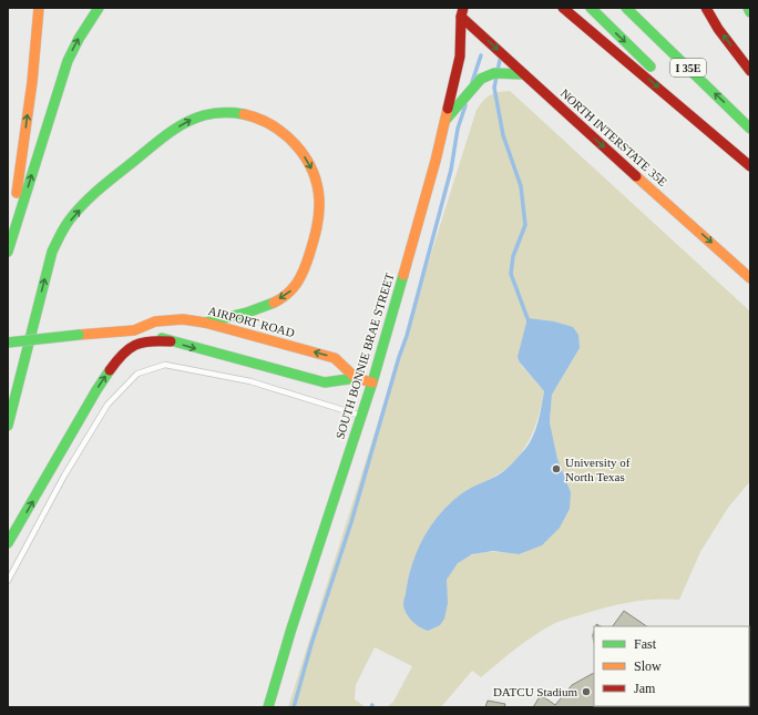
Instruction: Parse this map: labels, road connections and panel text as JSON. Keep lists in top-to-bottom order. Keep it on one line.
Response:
{"streets":{"main road":["I 35E","NORTH INTERSTATE 35E","AIRPORT ROAD","SOUTH BONNIE BRAE STREET"]},"crossings":[["NORTH INTERSTATE 35E","SOUTH BONNIE BRAE STREET"],["AIRPORT ROAD","SOUTH BONNIE BRAE STREET"]],"places":["University of North Texas","DATCU Stadium"],"legend":["Fast","Slow","Jam"]}
